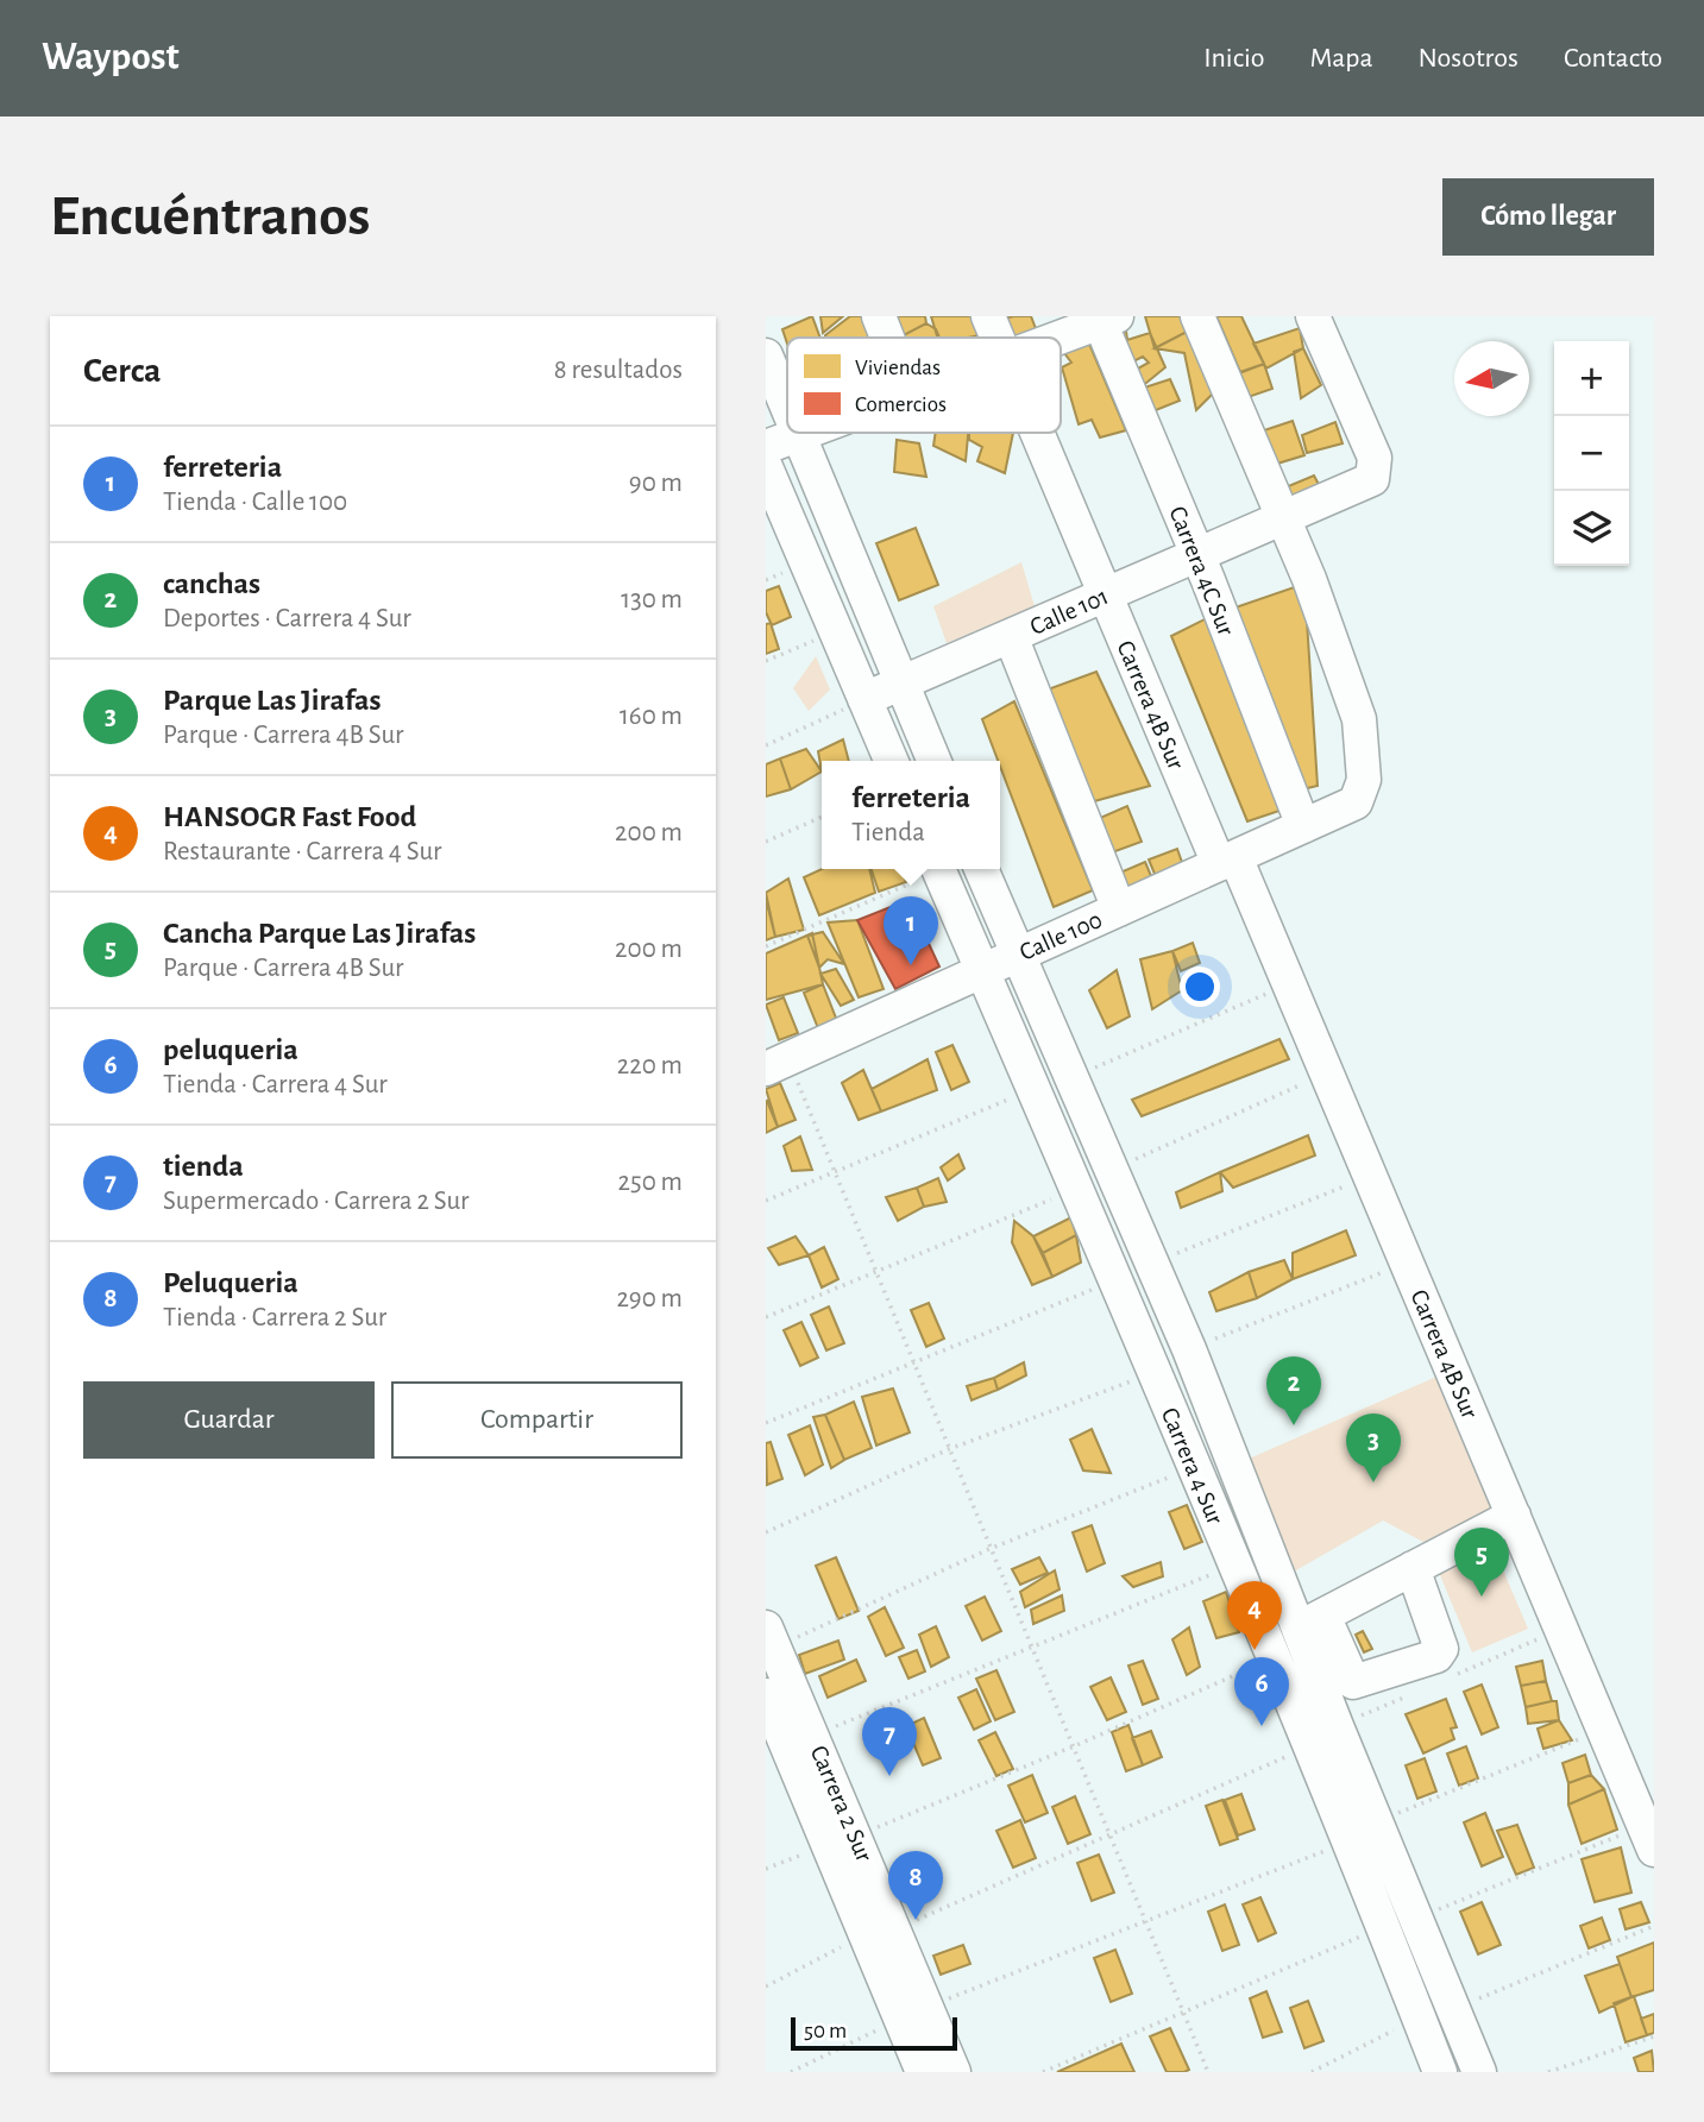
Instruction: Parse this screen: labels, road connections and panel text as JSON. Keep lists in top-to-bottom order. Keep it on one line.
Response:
{"streets":{"street":["Carrera 4C Sur","Calle 101","Carrera 4B Sur","Calle 100","Carrera 4 Sur","Carrera 2 Sur"]},"crossings":[["Carrera 4C Sur","Calle 101"],["Carrera 4C Sur","Calle 100"],["Calle 101","Carrera 4B Sur"],["Calle 101","Calle 100"],["Carrera 4B Sur","Calle 100"],["Calle 100","Carrera 4 Sur"]],"legend":["Viviendas","Comercios"],"scale_bar":"50 m","north":"left","page":{"header":"Waypost","nav":["Inicio","Mapa","Nosotros","Contacto"],"buttons":["Cómo llegar",["Guardar","Compartir"]],"title":"Encuéntranos","heading":["Cerca","8 resultados"],"map_buttons":["+","−"],"list":[{"mark":"1","name":"ferreteria","note":"Tienda · Calle 100","value":"90 m"},{"mark":"2","name":"canchas","note":"Deportes · Carrera 4 Sur","value":"130 m"},{"mark":"3","name":"Parque Las Jirafas","note":"Parque · Carrera 4B Sur","value":"160 m"},{"mark":"4","name":"HANSOGR Fast Food","note":"Restaurante · Carrera 4 Sur","value":"200 m"},{"mark":"5","name":"Cancha Parque Las Jirafas","note":"Parque · Carrera 4B Sur","value":"200 m"},{"mark":"6","name":"peluqueria","note":"Tienda · Carrera 4 Sur","value":"220 m"},{"mark":"7","name":"tienda","note":"Supermercado · Carrera 2 Sur","value":"250 m"},{"mark":"8","name":"Peluqueria","note":"Tienda · Carrera 2 Sur","value":"290 m"}],"popup":["ferreteria","Tienda"],"pins":["1","2","3","5","4","6","7","8"],"scale":"50 m"}}
